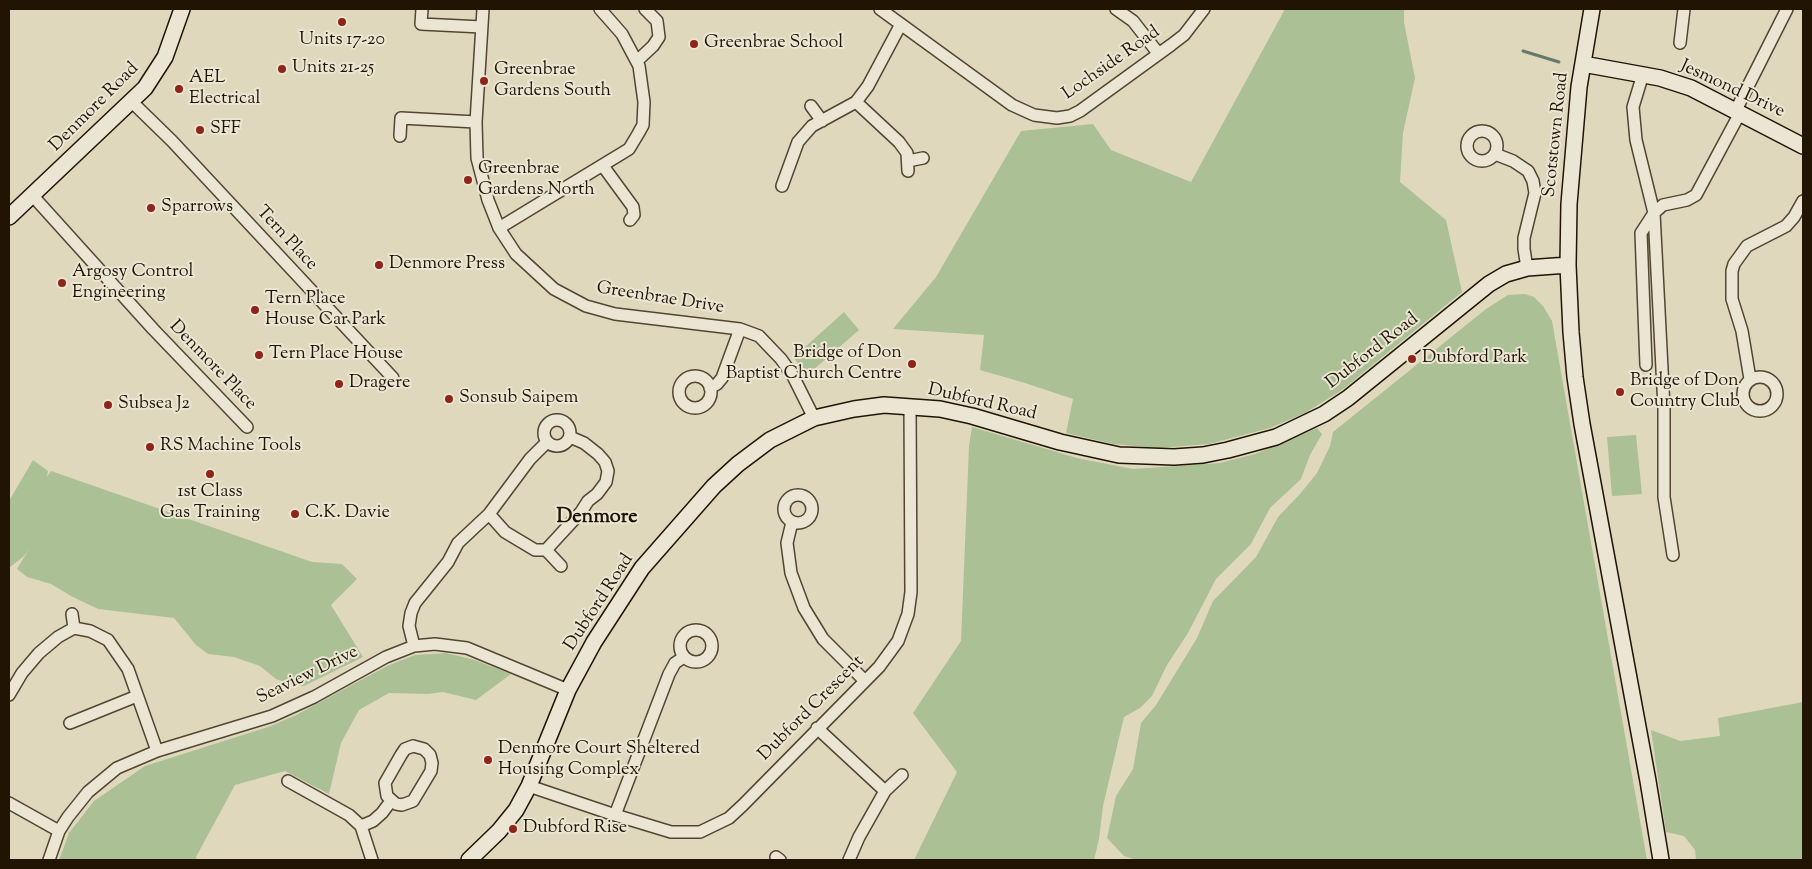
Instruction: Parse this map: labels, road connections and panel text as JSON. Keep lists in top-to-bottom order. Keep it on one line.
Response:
{"streets":{"street":["Lochside Road","Jesmond Drive","Denmore Road","Scotstown Road","Tern Place","Greenbrae Drive","Dubford Road","Denmore Place","Seaview Drive","Dubford Crescent"]},"crossings":[["Jesmond Drive","Scotstown Road"],["Denmore Road","Tern Place"],["Denmore Road","Denmore Place"],["Scotstown Road","Dubford Road"],["Greenbrae Drive","Dubford Road"],["Dubford Road","Seaview Drive"],["Dubford Road","Dubford Crescent"]],"districts":["Denmore"],"places":["Units 17-20","Greenbrae School","Units 21-25","Greenbrae Gardens South","AEL Electrical","SFF","Greenbrae Gardens North","Sparrows","Denmore Press","Argosy Control Engineering","Tern Place House Car Park","Tern Place House","Dubford Park","Bridge of Don Baptist Church Centre","Dragere","Bridge of Don Country Club","Sonsub Saipem","Subsea J2","RS Machine Tools","1st Class Gas Training","C.K. Davie","Denmore Court Sheltered Housing Complex","Dubford Rise"]}
